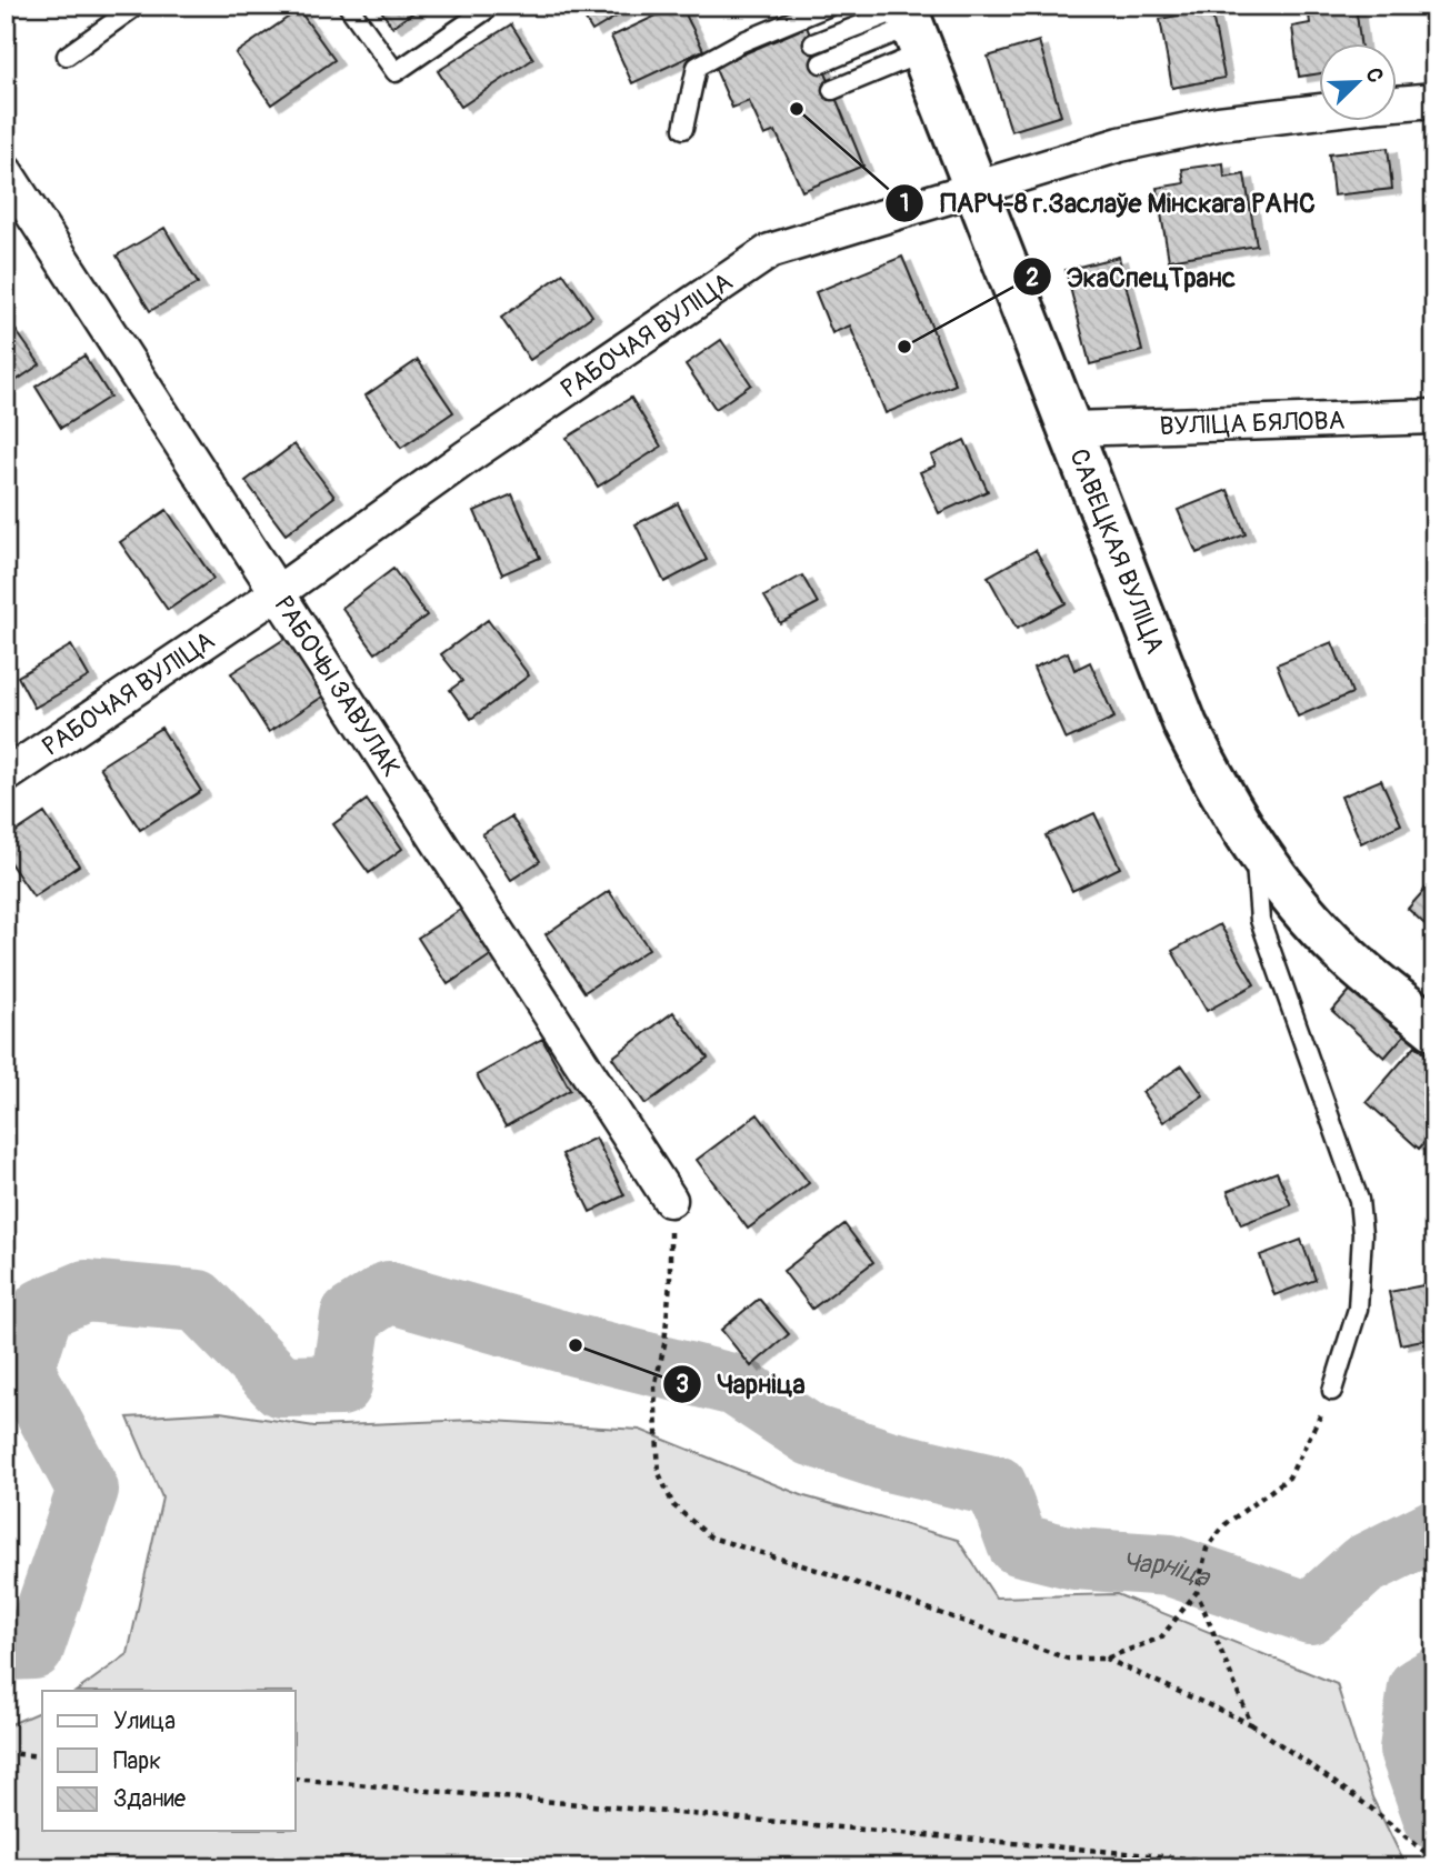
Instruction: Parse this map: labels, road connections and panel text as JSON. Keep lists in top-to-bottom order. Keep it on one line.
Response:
{"streets":{"main road":["САВЕЦКАЯ ВУЛІЦА"],"street":["РАБОЧАЯ ВУЛІЦА","ВУЛІЦА БЯЛОВА","РАБОЧЫ ЗАВУЛАК"]},"crossings":[["РАБОЧАЯ ВУЛІЦА","САВЕЦКАЯ ВУЛІЦА"],["РАБОЧАЯ ВУЛІЦА","РАБОЧЫ ЗАВУЛАК"],["ВУЛІЦА БЯЛОВА","САВЕЦКАЯ ВУЛІЦА"]],"water":["Чарніца"],"places":["ПАРЧ-8 г.Заслаўе Мінскага РАНС","ЭкаСпецТранс","Чарніца"],"legend":["Улица","Парк","Здание"],"north":"top right"}
